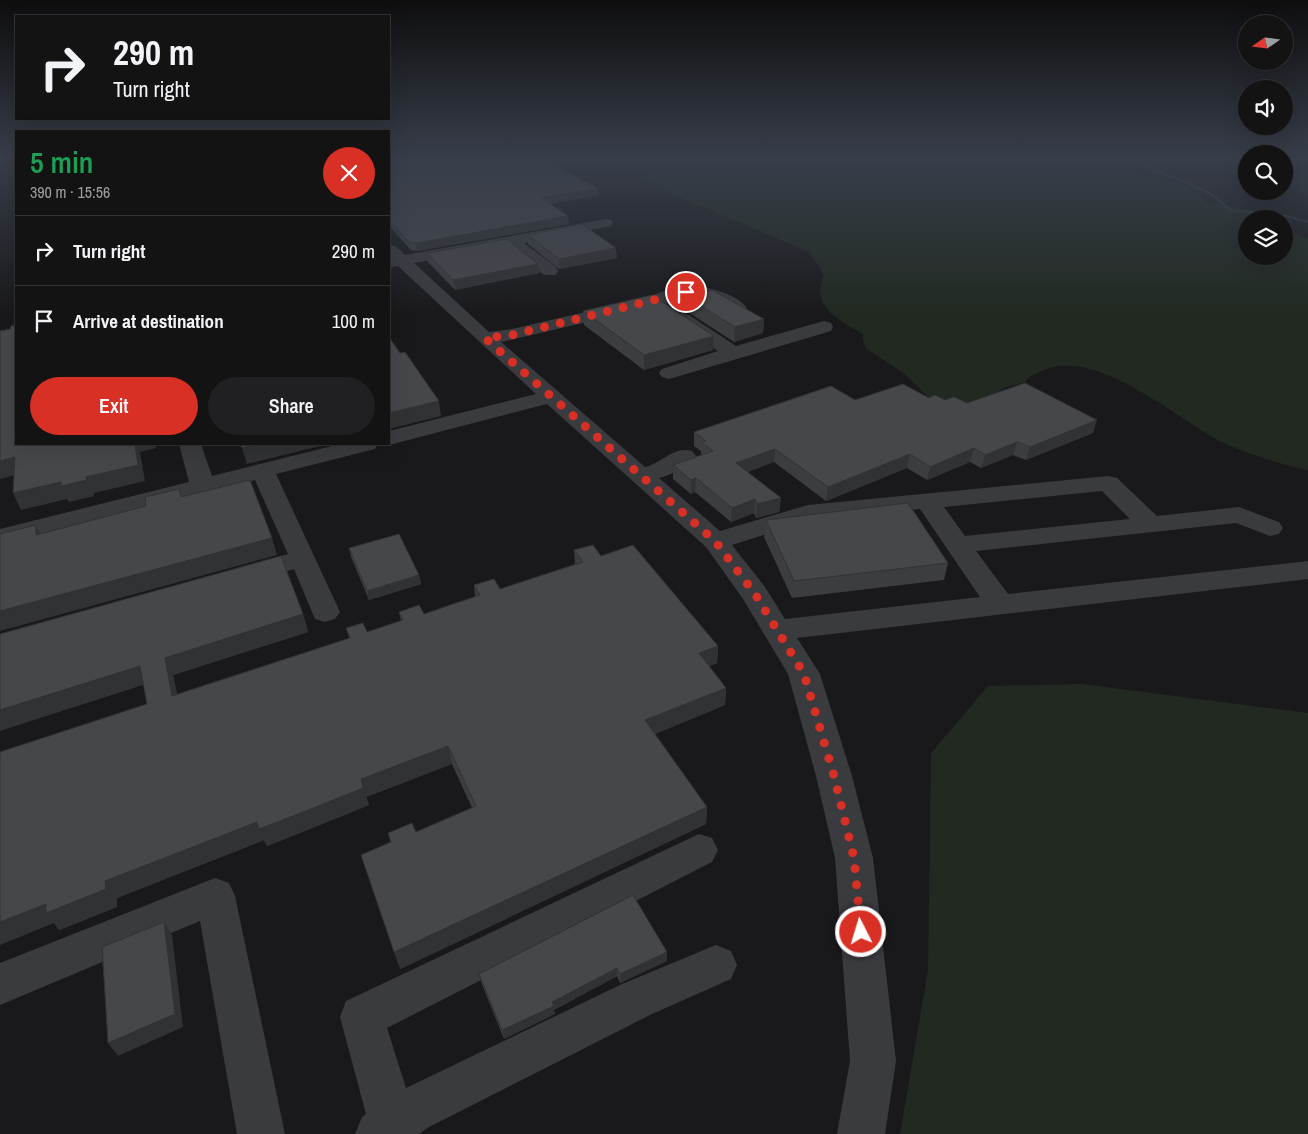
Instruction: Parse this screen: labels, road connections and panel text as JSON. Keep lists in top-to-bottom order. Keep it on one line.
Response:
{"north":"left","page":{"turn":["290 m","Turn right"],"heading":["5 min","390 m · 15:56"],"list":[{"name":"Turn right","value":"290 m"},{"name":"Arrive at destination","value":"100 m"}],"buttons":["Exit","Share"]}}
